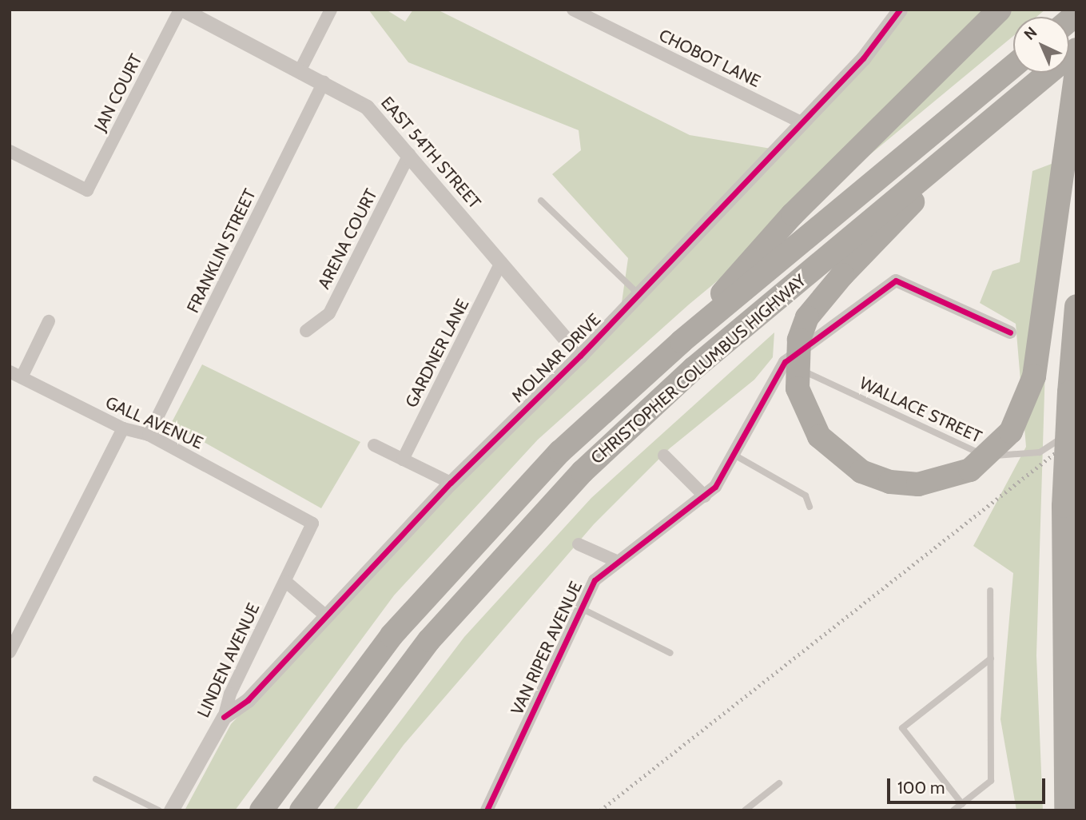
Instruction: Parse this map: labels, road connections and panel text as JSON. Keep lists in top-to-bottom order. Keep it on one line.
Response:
{"streets":{"highway":["CHRISTOPHER COLUMBUS HIGHWAY"],"street":["CHOBOT LANE","JAN COURT","EAST 54TH STREET","ARENA COURT","FRANKLIN STREET","GARDNER LANE","MOLNAR DRIVE","GALL AVENUE","VAN RIPER AVENUE","LINDEN AVENUE"],"lane":["WALLACE STREET"]},"crossings":[["CHOBOT LANE","MOLNAR DRIVE"],["JAN COURT","EAST 54TH STREET"],["EAST 54TH STREET","ARENA COURT"],["EAST 54TH STREET","FRANKLIN STREET"],["EAST 54TH STREET","GARDNER LANE"],["EAST 54TH STREET","MOLNAR DRIVE"],["FRANKLIN STREET","GALL AVENUE"],["MOLNAR DRIVE","LINDEN AVENUE"],["WALLACE STREET","VAN RIPER AVENUE"],["GALL AVENUE","LINDEN AVENUE"]],"scale_bar":"100 m","north":"top left"}
